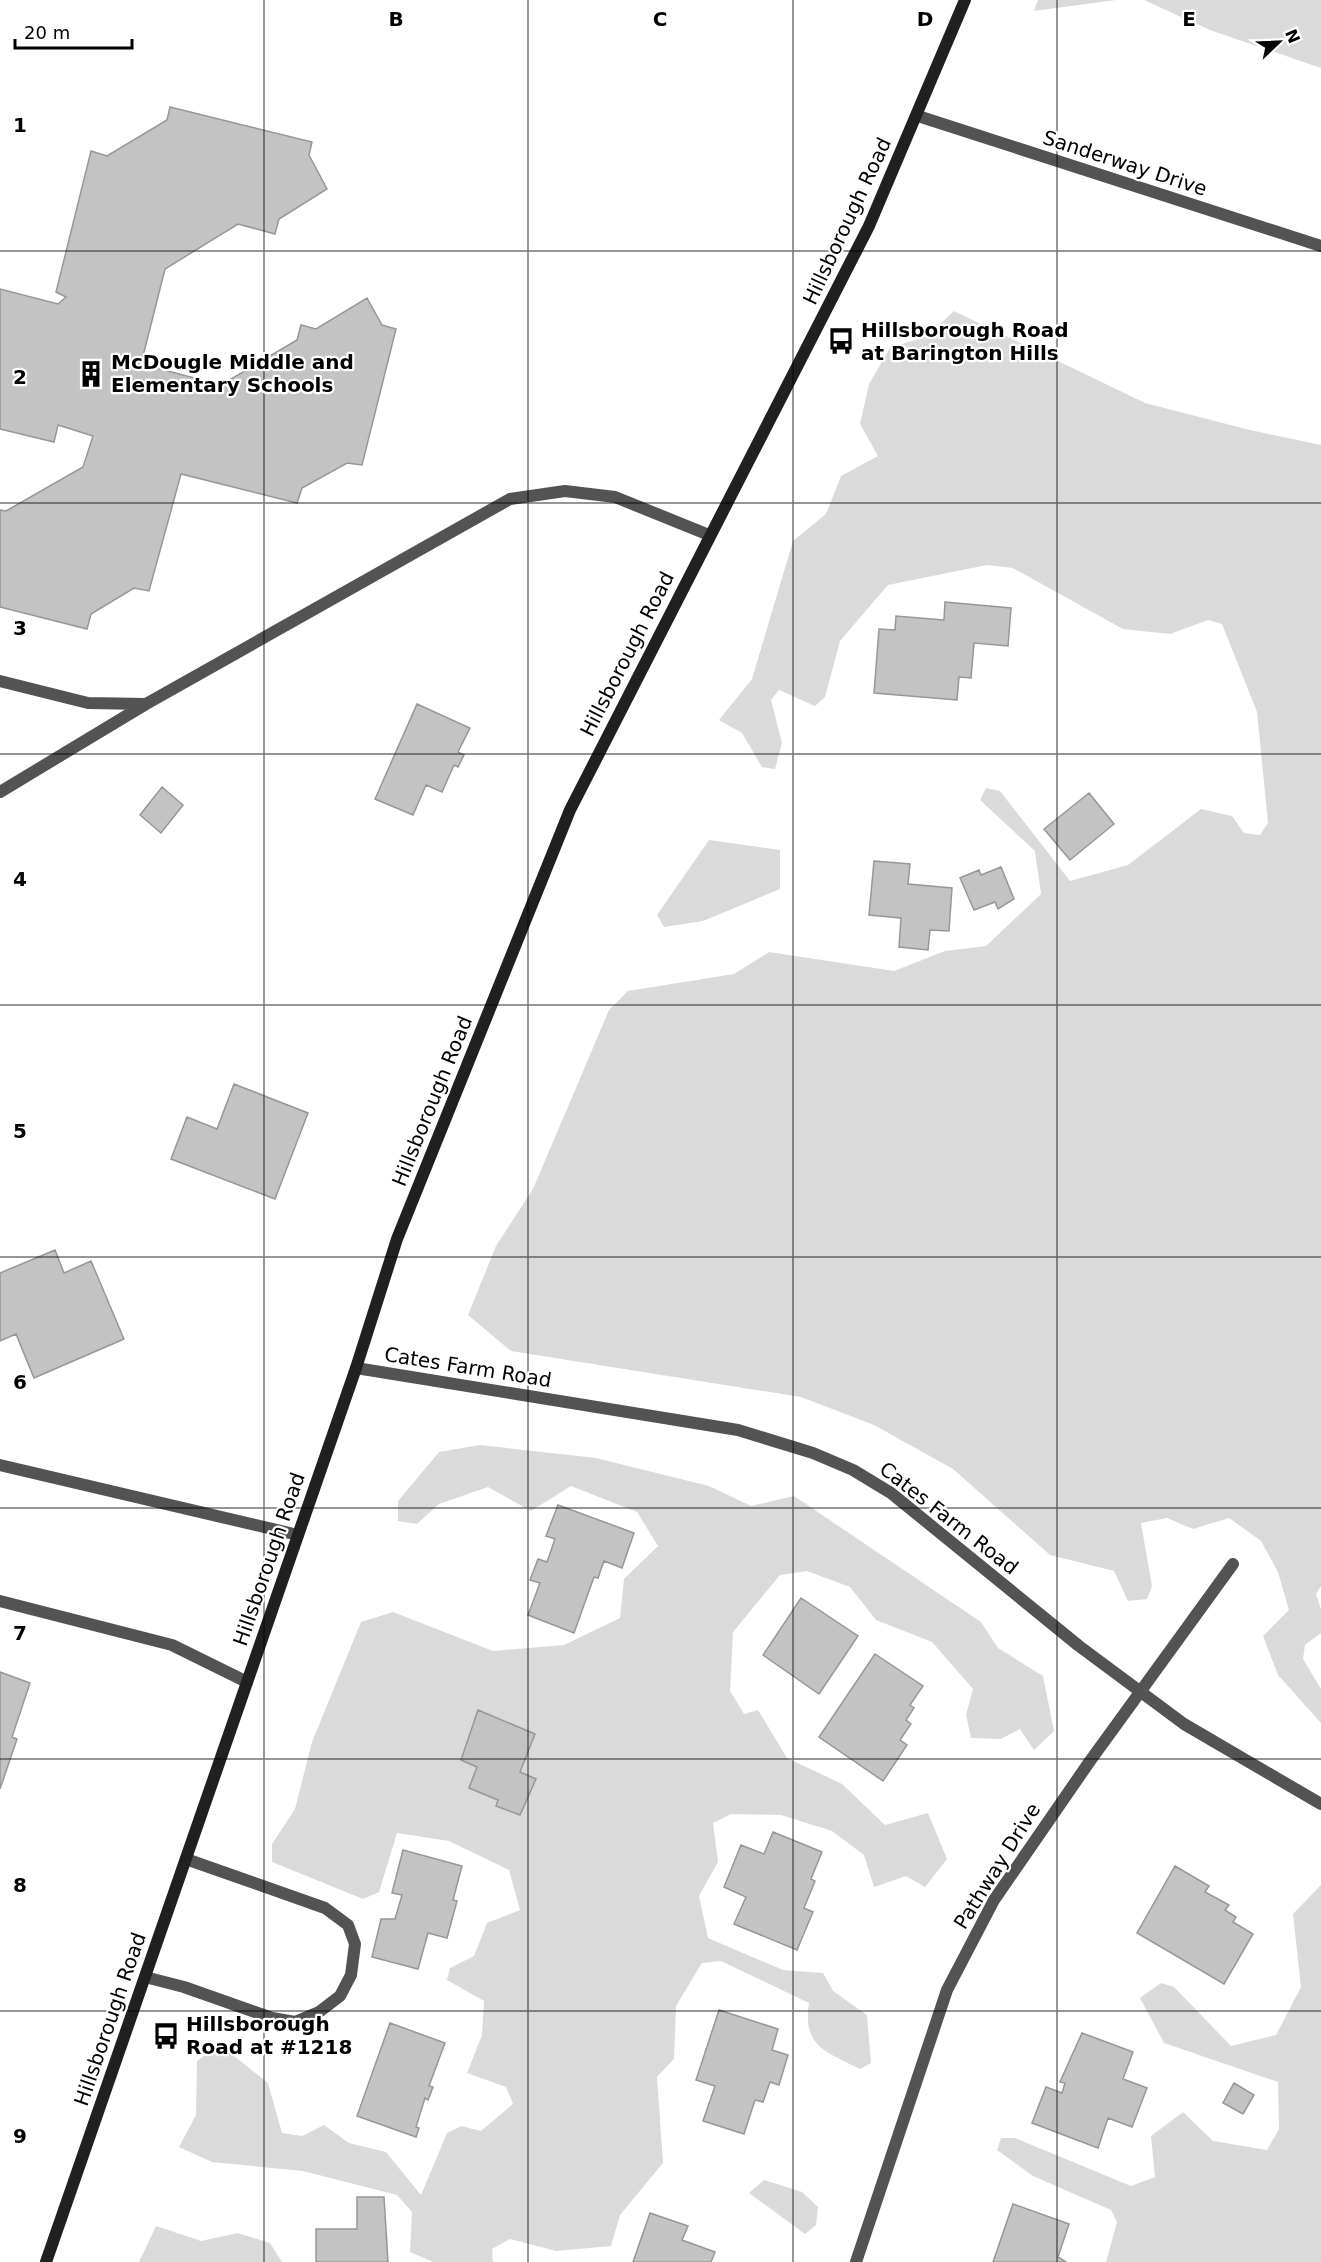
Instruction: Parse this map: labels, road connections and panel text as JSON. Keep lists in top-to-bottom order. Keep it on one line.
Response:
{"streets":{"main road":["Hillsborough Road"],"street":["Sanderway Drive","Cates Farm Road","Pathway Drive"]},"crossings":[["Sanderway Drive","Hillsborough Road"],["Hillsborough Road","Cates Farm Road"],["Cates Farm Road","Pathway Drive"]],"places":{"bus stop":["Hillsborough Road at Barington Hills","Hillsborough Road at #1218"],"building":["McDougle Middle and Elementary Schools"]},"scale_bar":"20 m","north":"top right","grid":{"columns":["B","C","D","E"],"rows":["1","2","3","4","5","6","7","8","9"]}}
